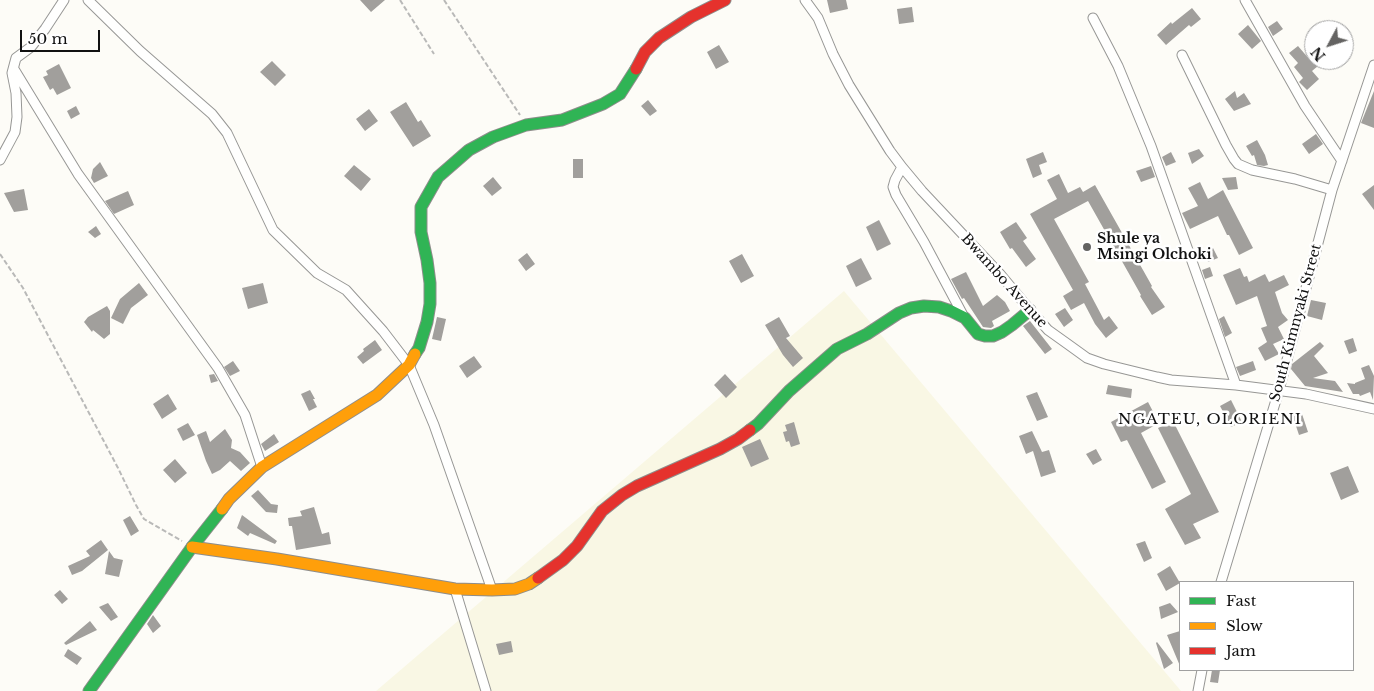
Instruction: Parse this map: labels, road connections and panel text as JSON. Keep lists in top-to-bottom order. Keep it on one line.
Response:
{"streets":{"street":["Bwambo Avenue","South Kimnyaki Street"]},"crossings":[["Bwambo Avenue","South Kimnyaki Street"]],"districts":["NGATEU, OLORIENI"],"places":["Shule ya Msingi Olchoki"],"legend":["Fast","Slow","Jam"],"scale_bar":"50 m","north":"bottom left"}
